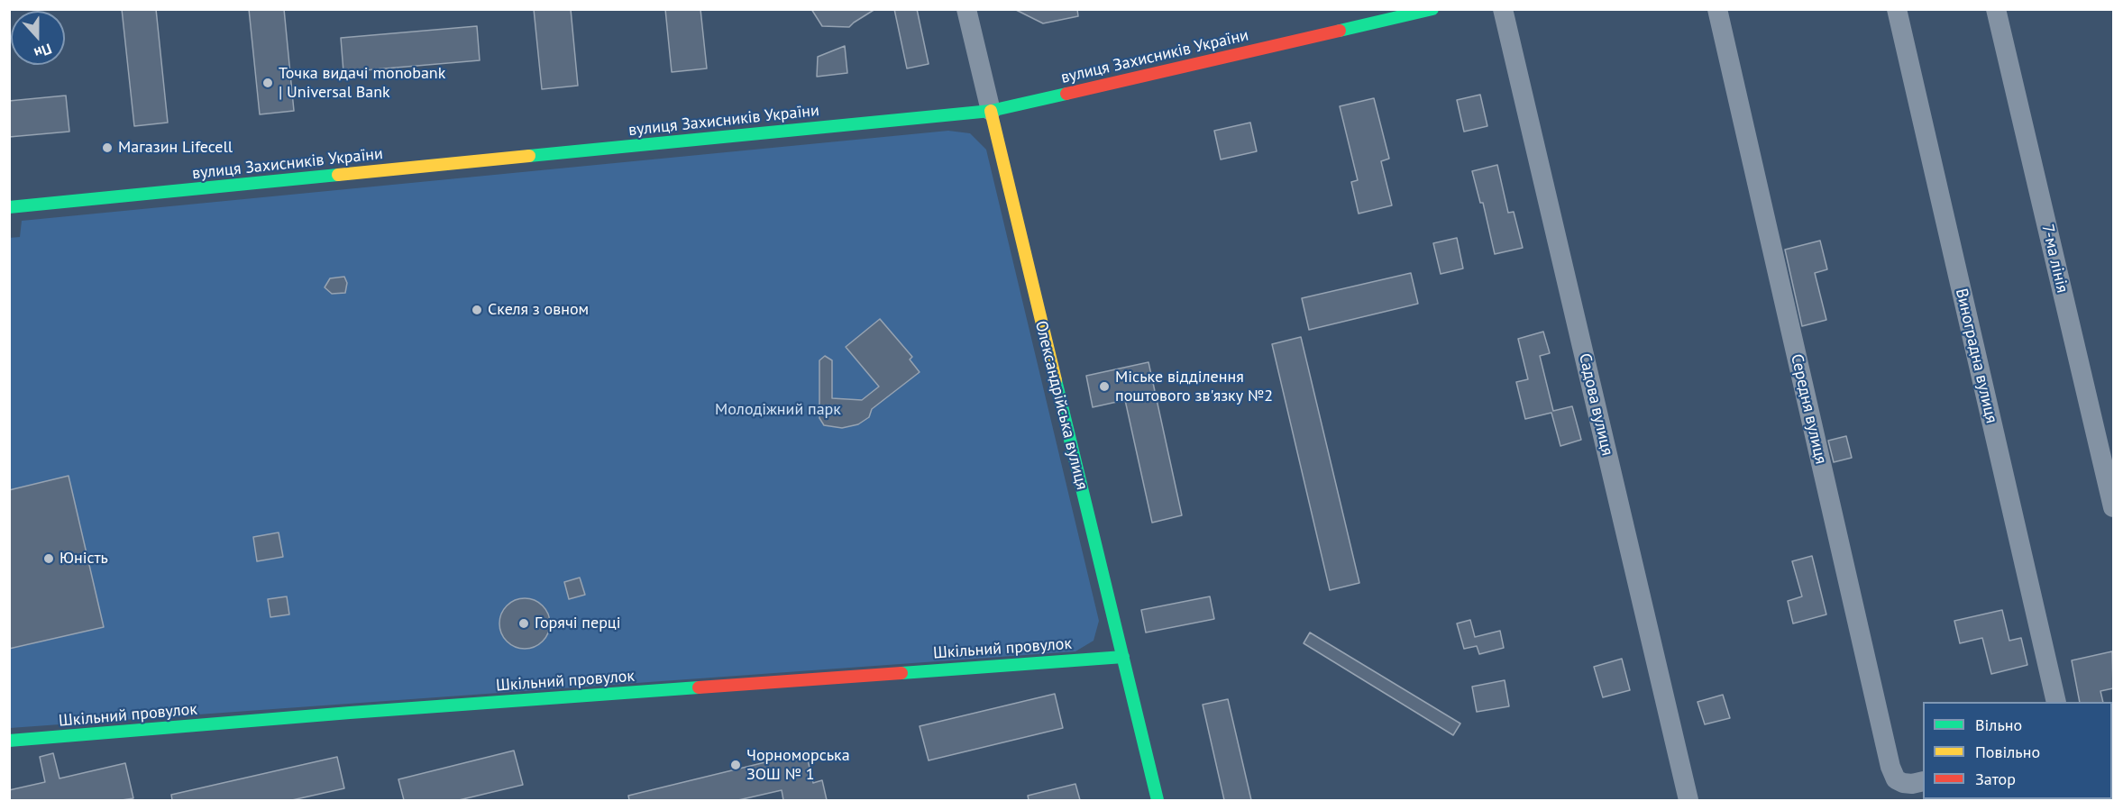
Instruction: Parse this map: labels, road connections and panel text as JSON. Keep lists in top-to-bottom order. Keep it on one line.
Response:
{"streets":{"main road":["вулиця Захисників України","Олександрійська вулиця","Шкільний провулок"],"street":["7-ма лінія","Виноградна вулиця","Садова вулиця","Середня вулиця"]},"crossings":[["вулиця Захисників України","Олександрійська вулиця"],["Олександрійська вулиця","Шкільний провулок"]],"parks":["Молодіжний парк"],"places":["Точка видачі monobank | Universal Bank","Магазин Lifecell","Скеля з овном","Міське відділення поштового зв'язку №2","Юність","Горячі перці","Чорноморська ЗОШ № 1"],"legend":["Вільно","Повільно","Затор"],"north":"bottom"}
